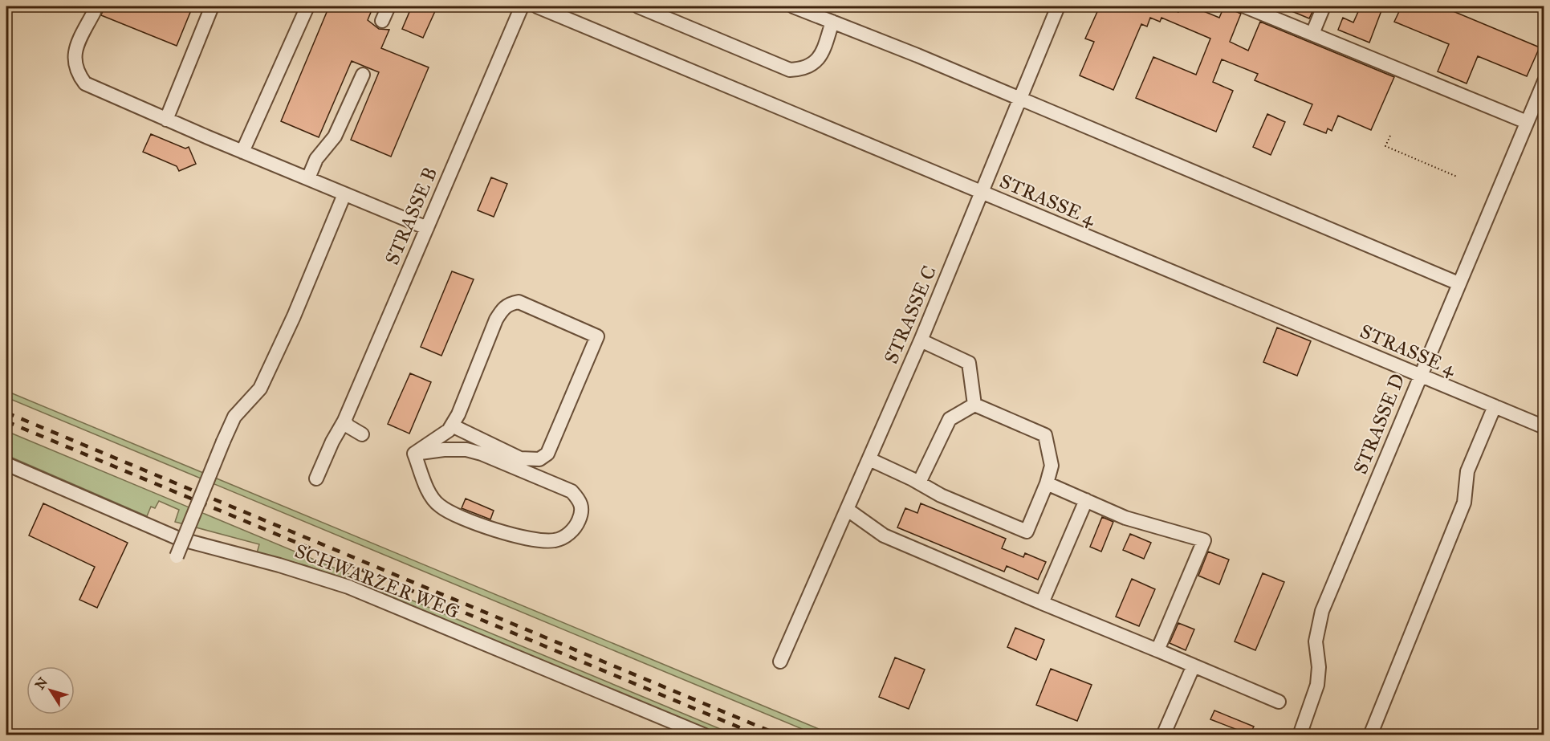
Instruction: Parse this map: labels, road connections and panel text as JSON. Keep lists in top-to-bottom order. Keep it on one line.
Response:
{"streets":{"street":["STRASSE 4","STRASSE B","STRASSE C","STRASSE D","SCHWARZER WEG"]},"crossings":[["STRASSE 4","STRASSE C"],["STRASSE 4","STRASSE D"]],"north":"top left"}
